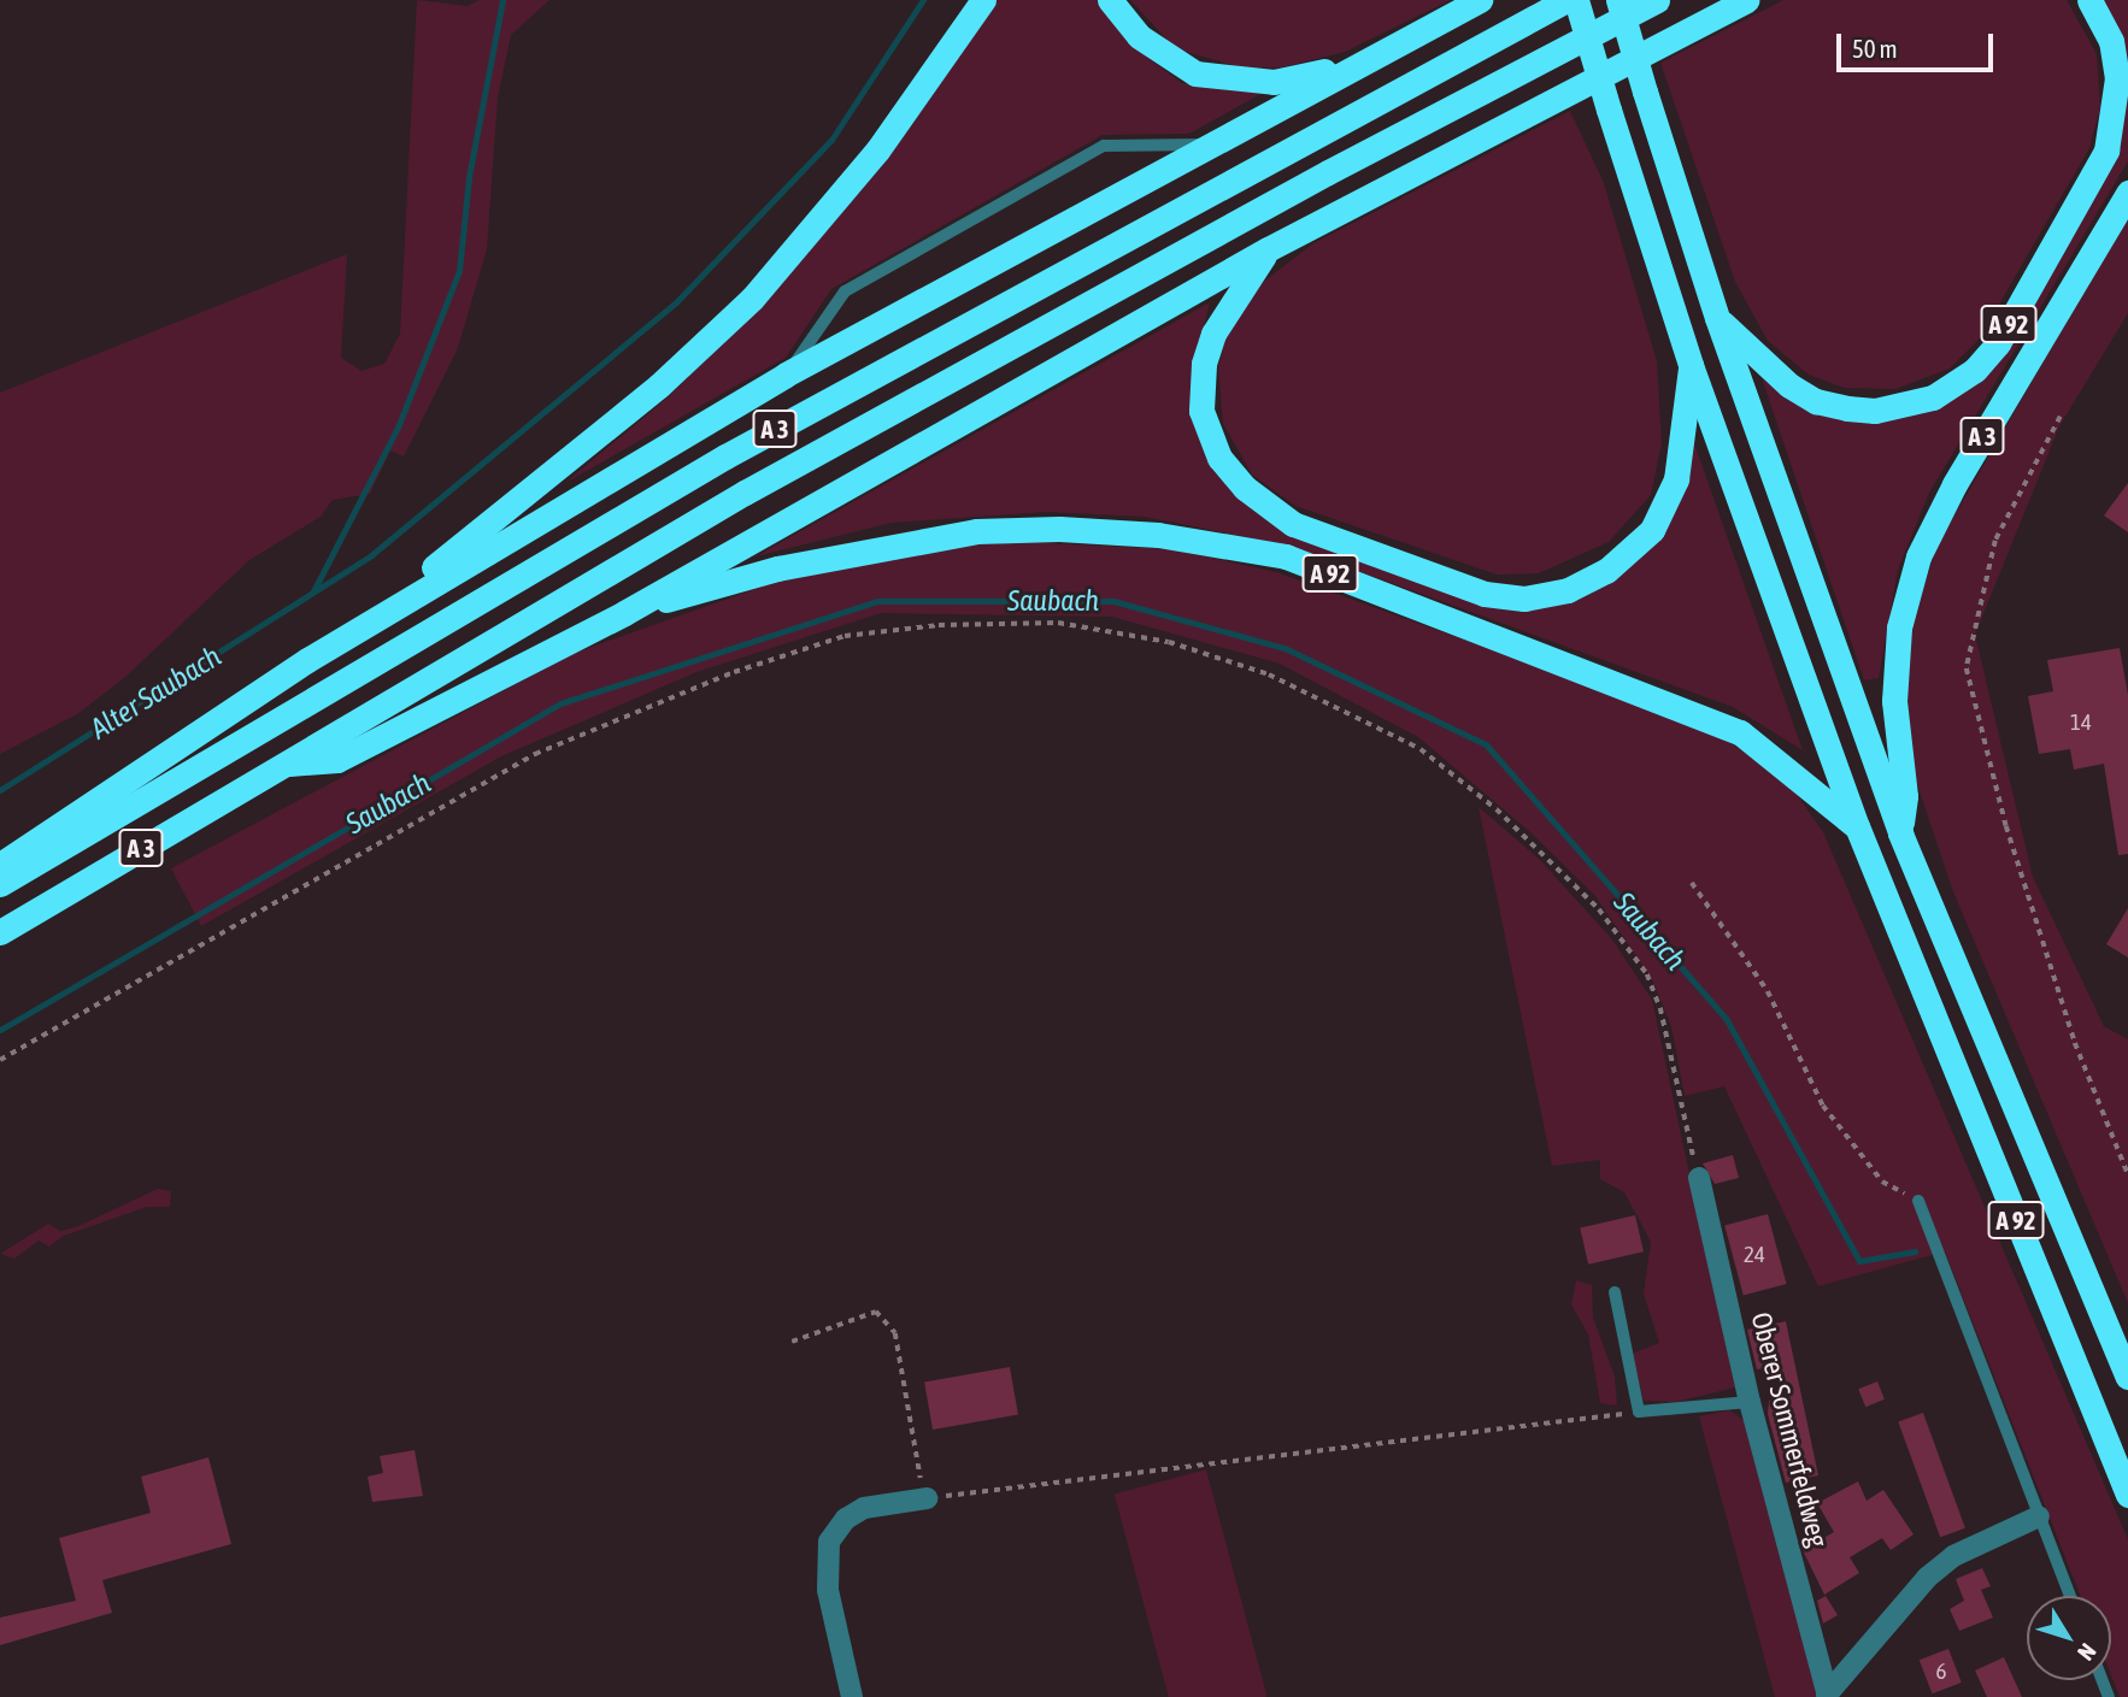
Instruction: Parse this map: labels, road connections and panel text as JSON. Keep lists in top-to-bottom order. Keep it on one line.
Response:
{"streets":{"highway":["A 92","A 3"],"street":["Oberer Sommerfeldweg"]},"crossings":[["A 92","A 3"]],"water":["Saubach","Alter Saubach"],"house_numbers":["14","24","6"],"scale_bar":"50 m","north":"bottom right"}
